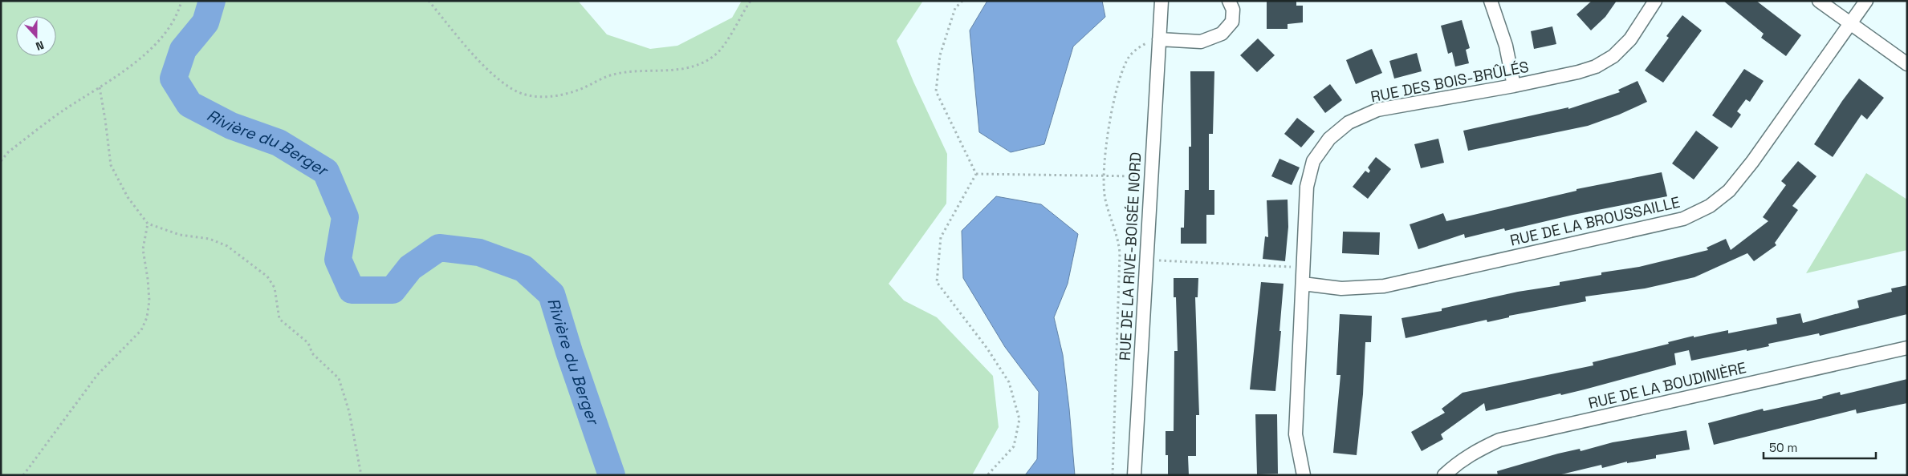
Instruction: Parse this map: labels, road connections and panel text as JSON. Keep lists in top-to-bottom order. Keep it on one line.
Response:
{"streets":{"street":["RUE DES BOIS-BRÛLÉS","RUE DE LA BROUSSAILLE","RUE DE LA RIVE-BOISÉE NORD","RUE DE LA BOUDINIÈRE"]},"crossings":[["RUE DES BOIS-BRÛLÉS","RUE DE LA BROUSSAILLE"]],"water":["Rivière du Berger"],"scale_bar":"50 m","north":"bottom"}
